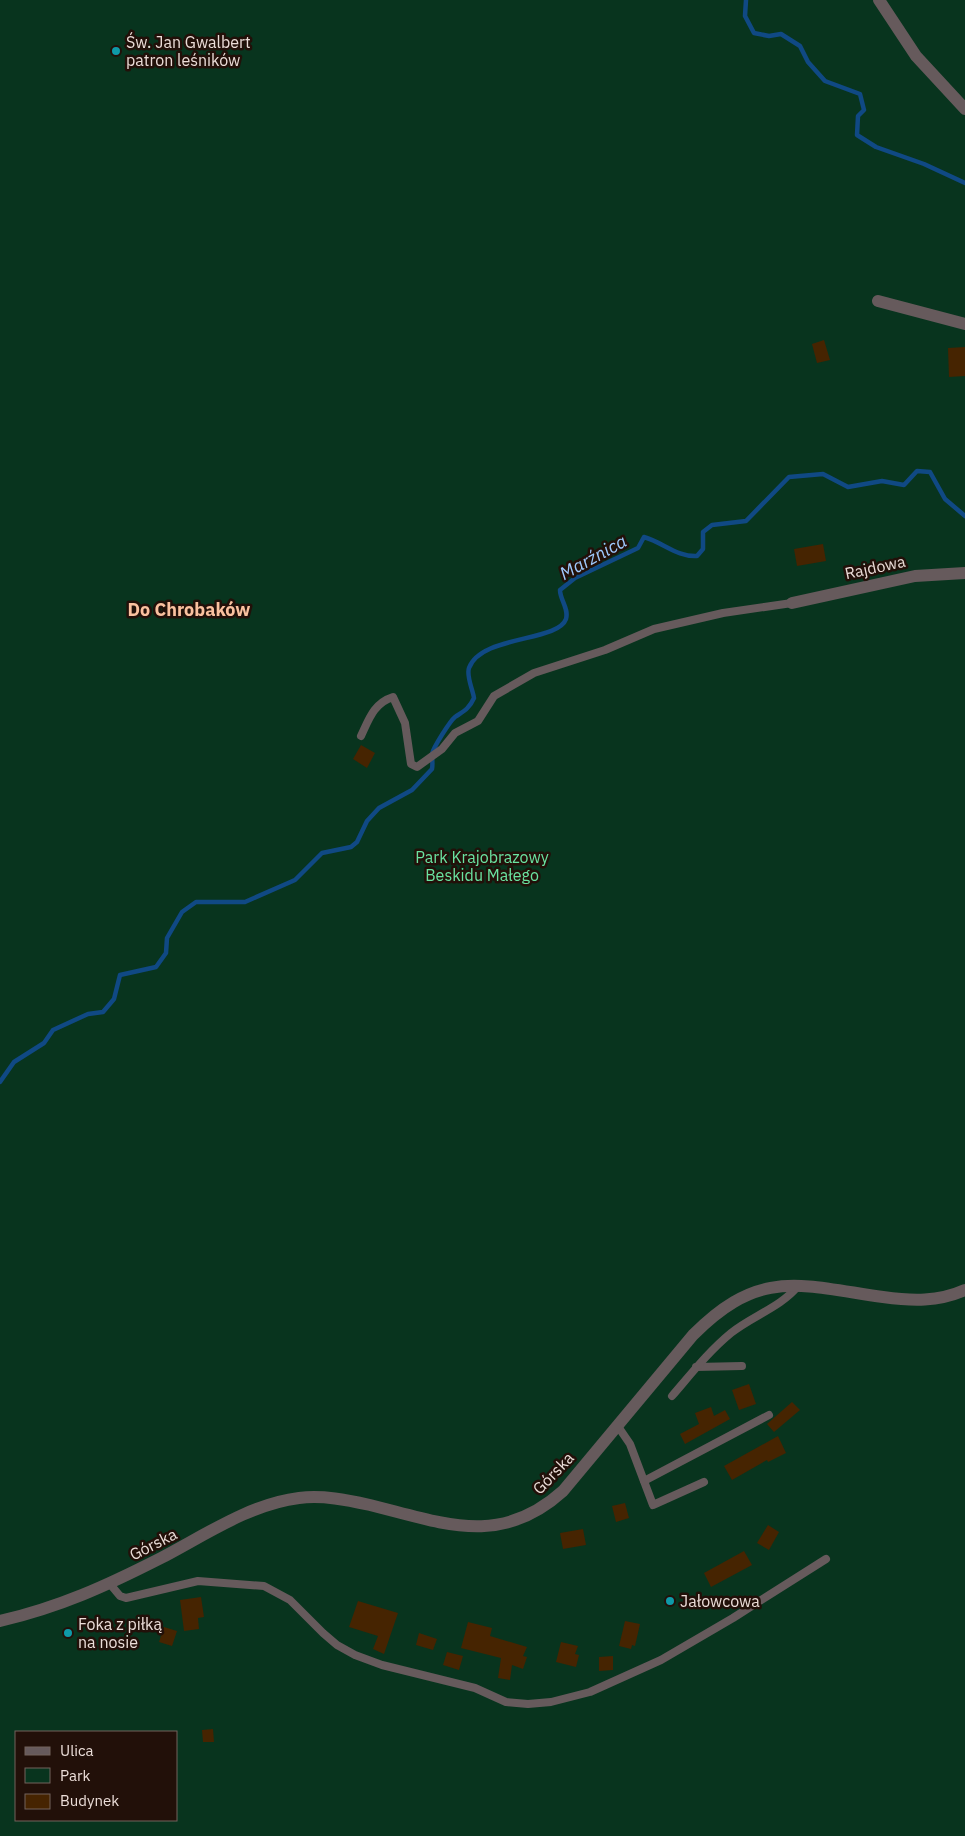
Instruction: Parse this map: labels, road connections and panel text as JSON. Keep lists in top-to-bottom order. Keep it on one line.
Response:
{"streets":{"street":["Rajdowa","Górska"]},"districts":["Do Chrobaków"],"water":["Marźnica"],"parks":["Park Krajobrazowy Beskidu Małego"],"places":["Św. Jan Gwalbert patron leśników","Jałowcowa","Foka z piłką na nosie"],"legend":["Ulica","Park","Budynek"]}
